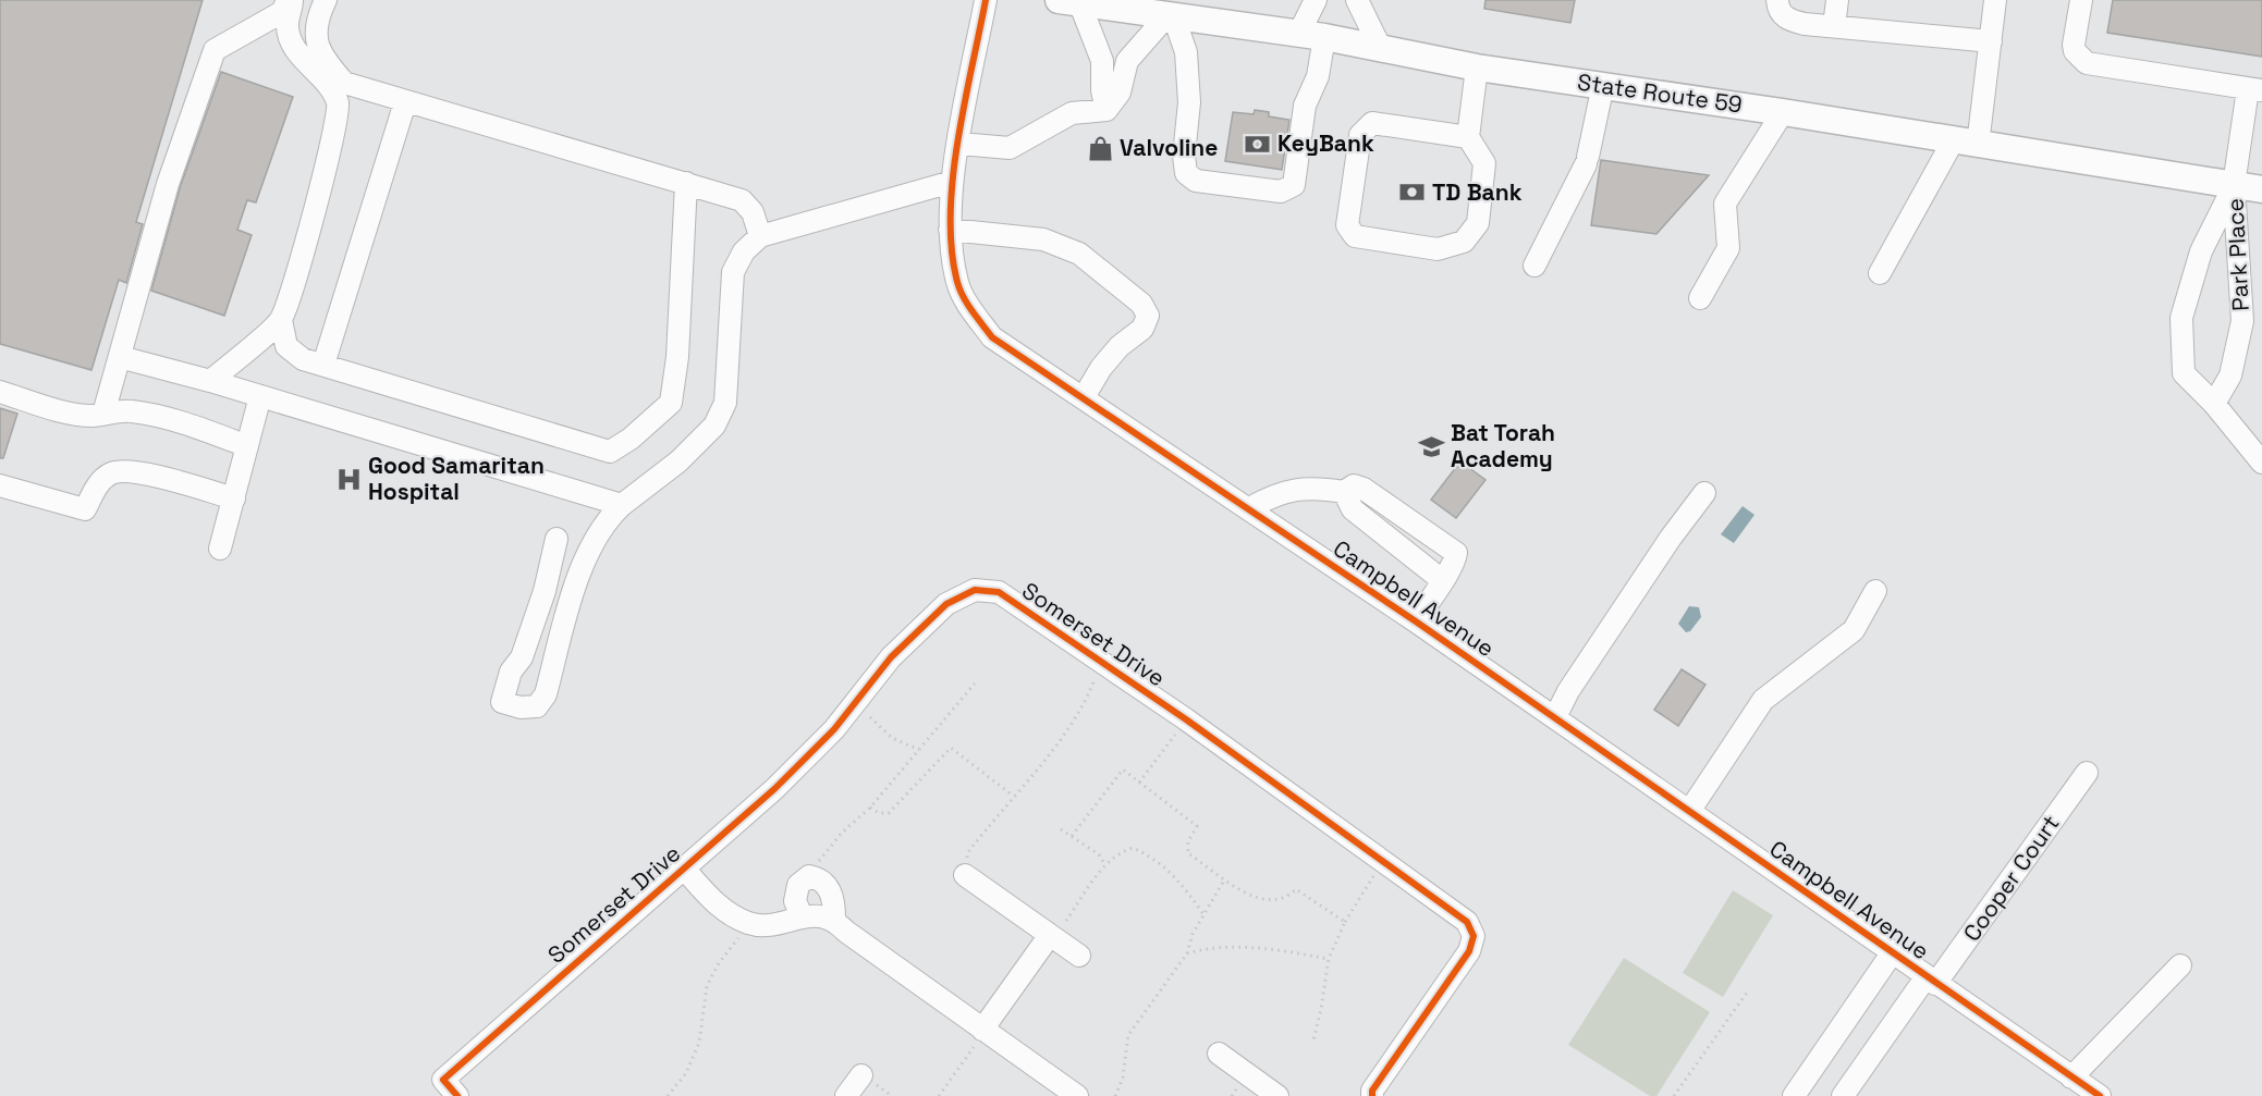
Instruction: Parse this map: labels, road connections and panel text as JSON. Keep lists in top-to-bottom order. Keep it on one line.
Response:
{"streets":{"main road":["State Route 59"],"street":["Park Place","Campbell Avenue","Somerset Drive","Cooper Court"]},"crossings":[["State Route 59","Park Place"],["Campbell Avenue","Cooper Court"]],"places":{"bank":["KeyBank","TD Bank"],"shop":["Valvoline"],"school or university":["Bat Torah Academy"],"hospital":["Good Samaritan Hospital"]}}
